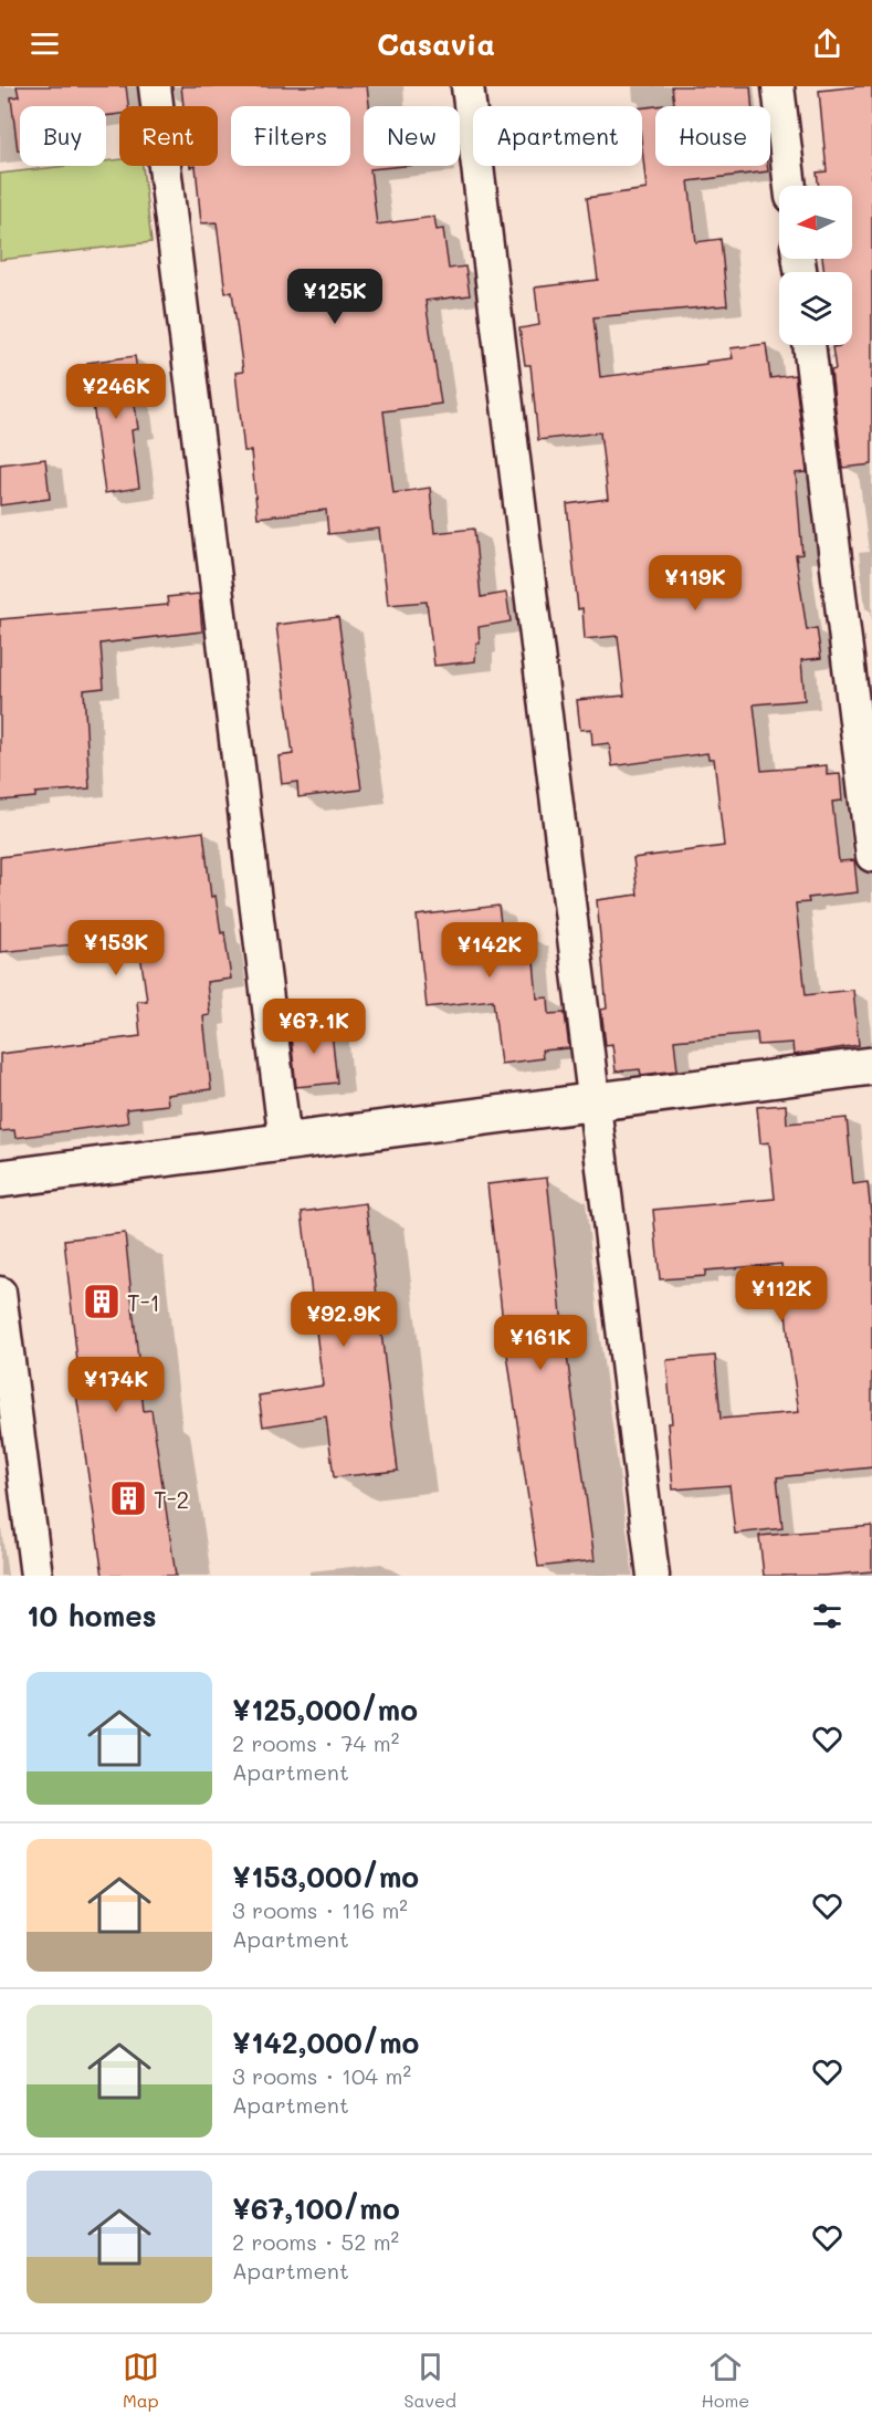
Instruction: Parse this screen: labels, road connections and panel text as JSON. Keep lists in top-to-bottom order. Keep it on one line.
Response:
{"places":{"building":["T-1","T-2"]},"north":"left","page":{"header":"Casavia","chip":["Buy","Rent","Filters","New","Apartment","House"],"price":["¥125K","¥246K","¥119K","¥153K","¥142K","¥67.1K","¥112K","¥92.9K","¥161K","¥174K"],"heading":"10 homes","list":[{"name":"¥125,000/mo","note":"2 rooms · 74 m² · Apartment"},{"name":"¥153,000/mo","note":"3 rooms · 116 m² · Apartment"},{"name":"¥142,000/mo","note":"3 rooms · 104 m² · Apartment"},{"name":"¥67,100/mo","note":"2 rooms · 52 m² · Apartment"}],"tabs":["Map","Saved","Home"]}}
